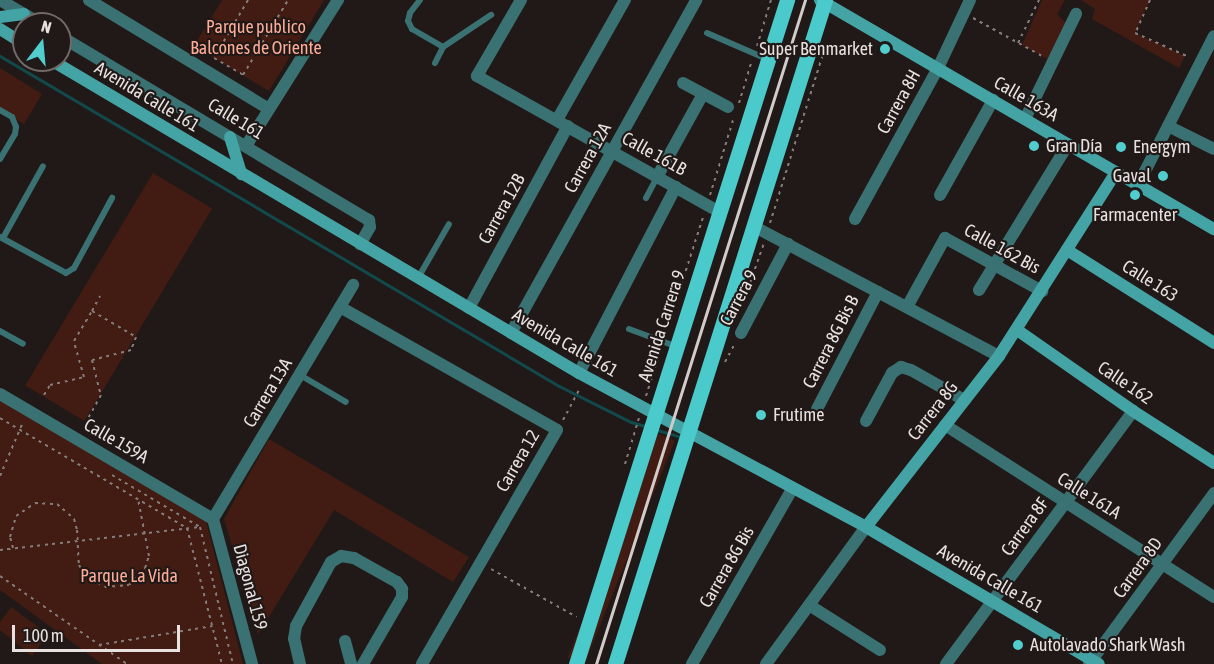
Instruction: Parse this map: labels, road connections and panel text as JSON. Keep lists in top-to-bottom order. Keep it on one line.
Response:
{"streets":{"main road":["Avenida Calle 161","Calle 163A","Calle 163","Avenida Carrera 9","Calle 162","Carrera 8G"],"street":["Carrera 8H","Calle 161","Calle 161B","Carrera 12A","Carrera 12B","Calle 162 Bis","Carrera 9","Carrera 8G Bis B","Carrera 13A","Calle 159A","Carrera 12","Calle 161A","Carrera 8F","Carrera 8G Bis","Carrera 8D","Diagonal 159"]},"crossings":[["Avenida Calle 161","Calle 161"],["Avenida Calle 161","Carrera 12A"],["Avenida Calle 161","Carrera 12B"],["Avenida Calle 161","Avenida Carrera 9"],["Avenida Calle 161","Carrera 8G"],["Avenida Calle 161","Carrera 8F"],["Avenida Calle 161","Carrera 8G Bis"],["Avenida Calle 161","Carrera 8D"],["Calle 163A","Carrera 8H"],["Calle 163A","Carrera 8G"],["Calle 161B","Carrera 12A"],["Calle 161B","Carrera 12B"],["Calle 161B","Avenida Carrera 9"],["Calle 162 Bis","Carrera 8G"],["Calle 163","Carrera 8G"],["Calle 162","Carrera 8G"],["Calle 162","Carrera 8F"],["Carrera 13A","Calle 159A"],["Carrera 13A","Carrera 12"],["Carrera 13A","Diagonal 159"],["Carrera 8G","Calle 161A"],["Calle 159A","Diagonal 159"],["Calle 161A","Carrera 8F"],["Calle 161A","Carrera 8D"]],"parks":["Parque publico Balcones de Oriente","Parque La Vida"],"places":["Super Benmarket","Gran Día","Energym","Gaval","Farmacenter","Frutime","Autolavado Shark Wash"],"scale_bar":"100 m","north":"top"}
